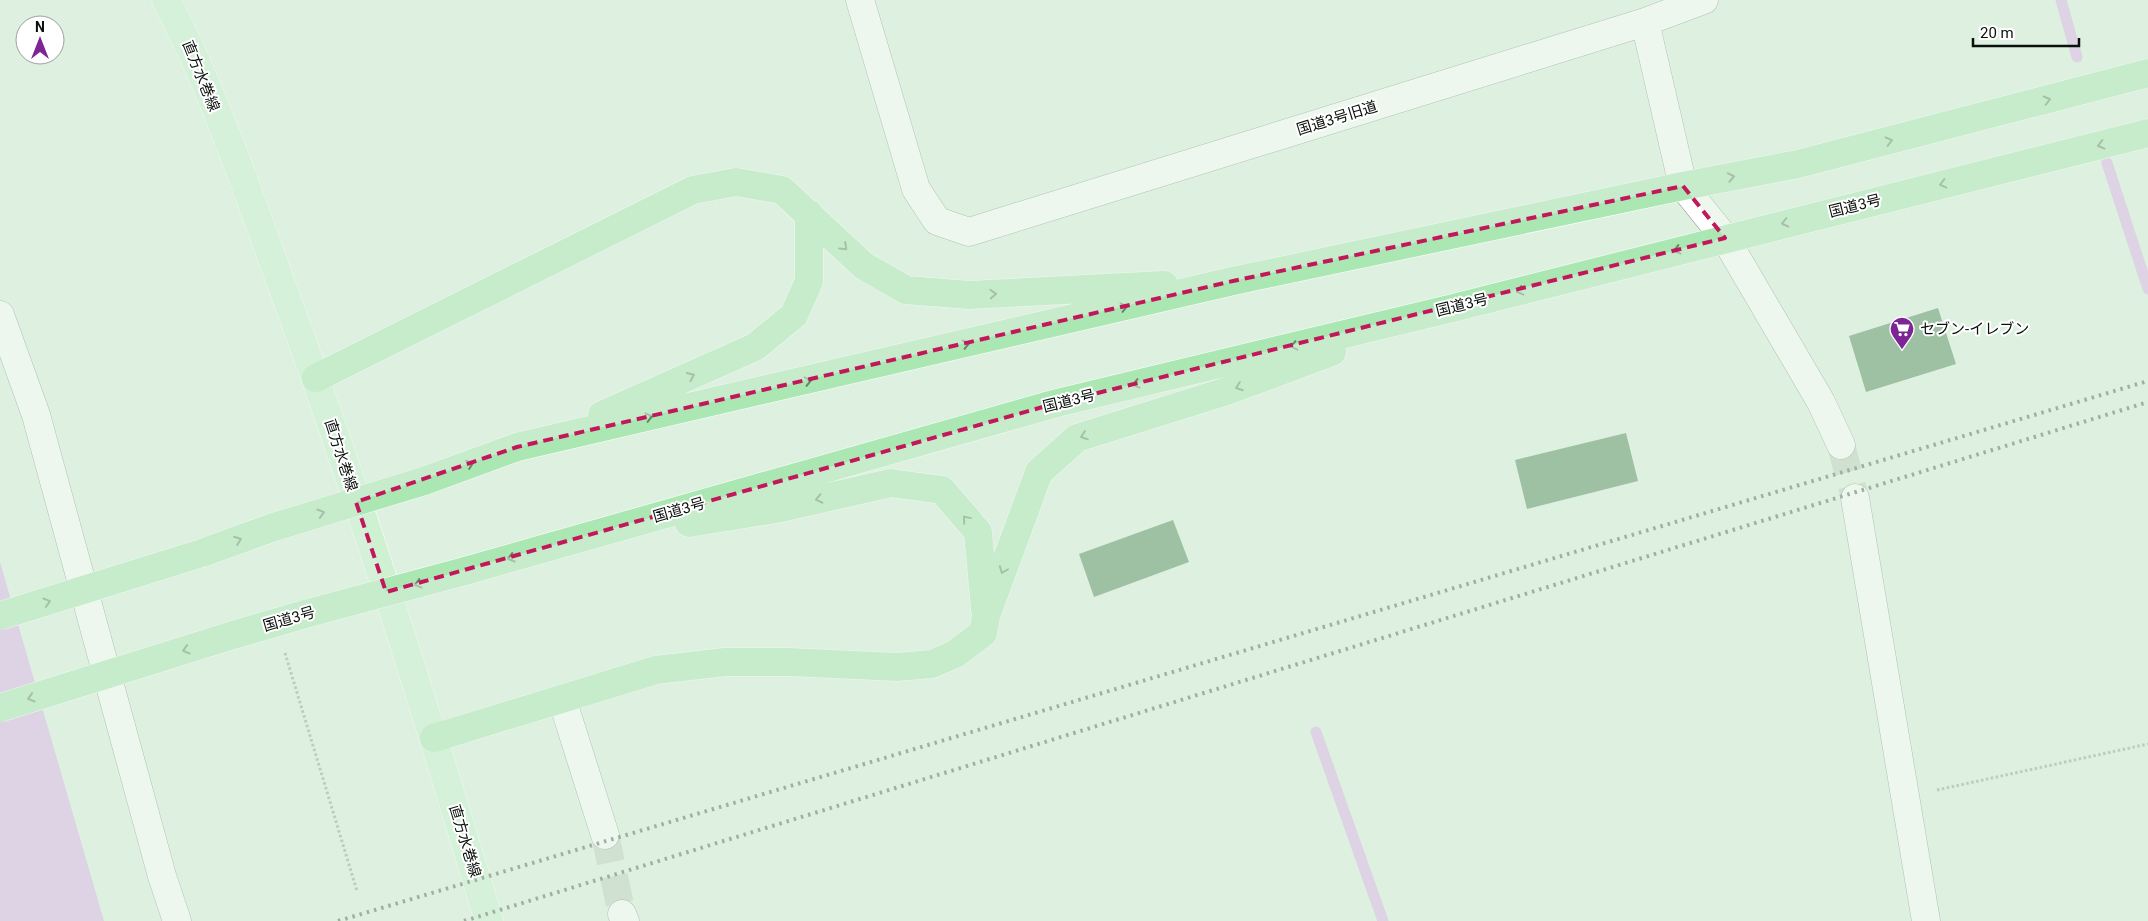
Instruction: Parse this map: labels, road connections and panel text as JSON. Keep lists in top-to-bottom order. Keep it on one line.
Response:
{"streets":{"highway":["国道3号"],"main road":["直方水巻線"],"street":["国道3号旧道"]},"places":{"supermarket":["セブン-イレブン"]},"scale_bar":"20 m","north":"top"}
